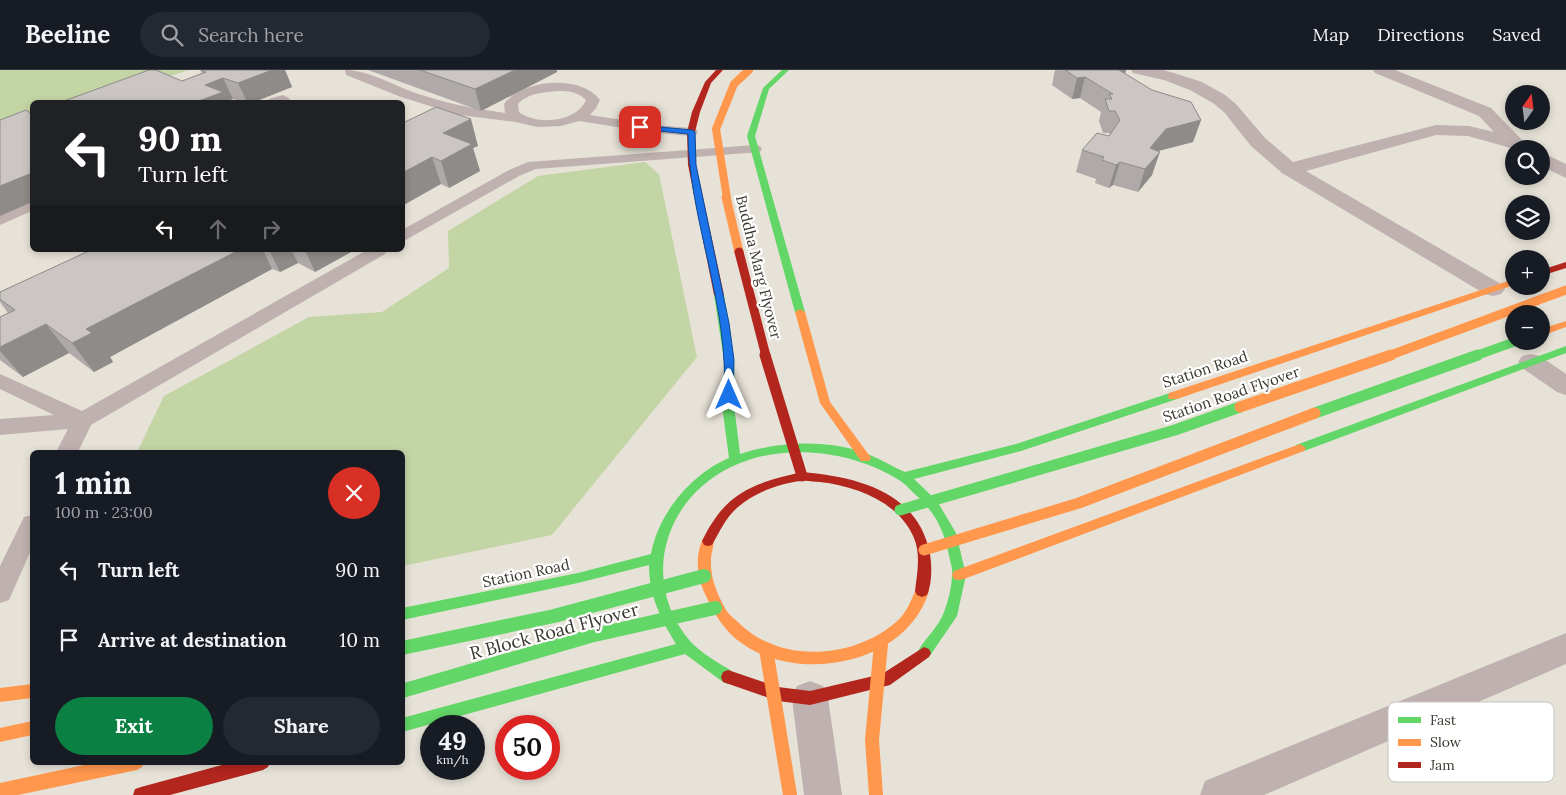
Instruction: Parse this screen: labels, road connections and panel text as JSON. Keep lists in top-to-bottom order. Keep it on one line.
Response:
{"streets":{"main road":["Buddha Marg Flyover","Station Road","Station Road Flyover","R Block Road Flyover"]},"legend":["Fast","Slow","Jam"],"north":"top","page":{"header":"Beeline","search":"Search here","nav":["Map","Directions","Saved"],"map_buttons":["+","−"],"turn":["90 m","Turn left"],"heading":["1 min","100 m · 23:00"],"list":[{"name":"Turn left","value":"90 m"},{"name":"Arrive at destination","value":"10 m"}],"buttons":["Exit","Share"],"speed":"49 km/h","limit":"50"}}
